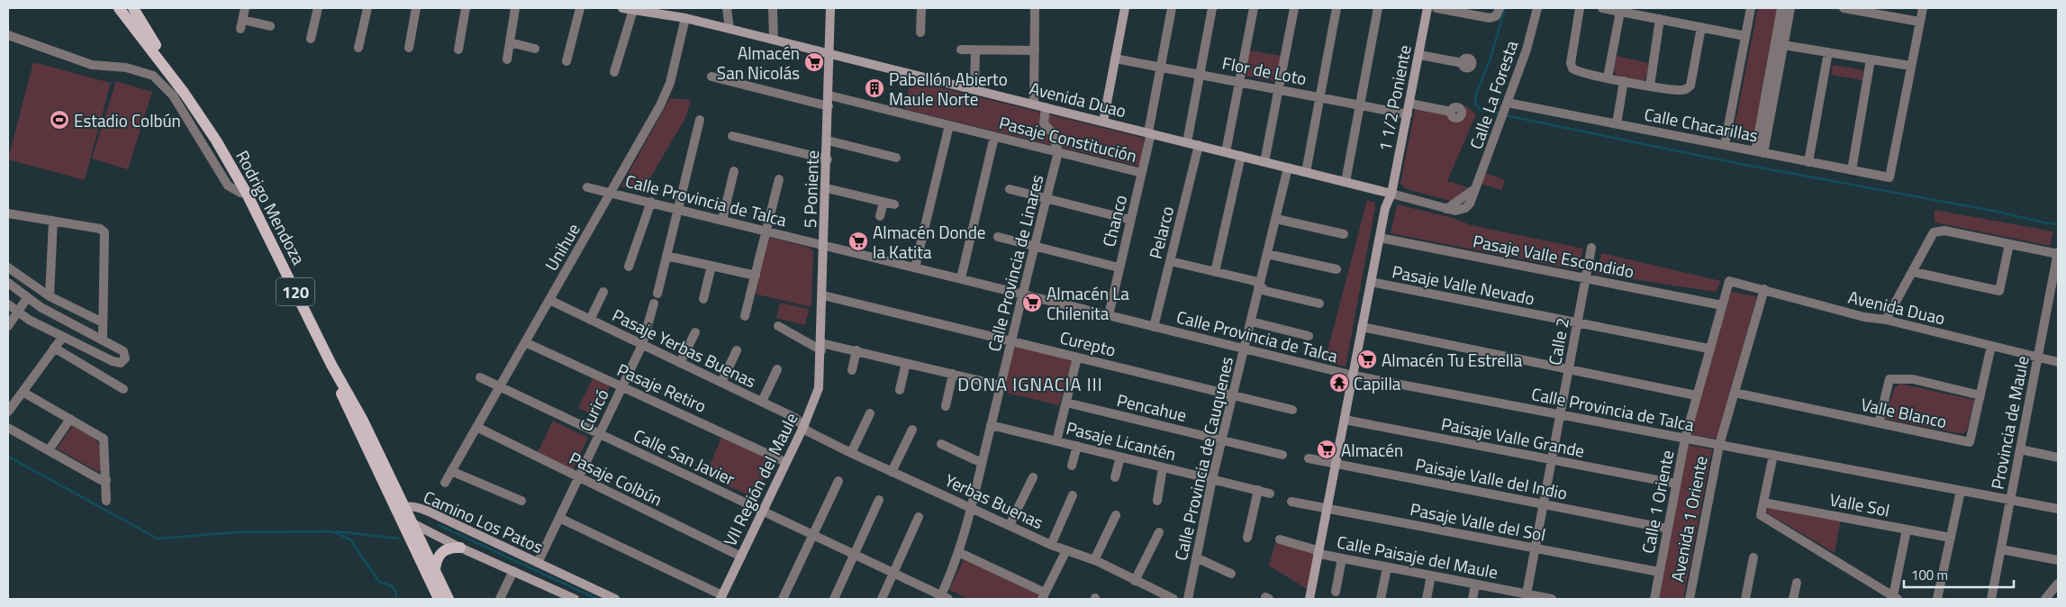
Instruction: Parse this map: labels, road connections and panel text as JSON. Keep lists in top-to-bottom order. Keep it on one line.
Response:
{"streets":{"main road":["Rodrigo Mendoza","120"],"street":["Flor de Loto","Calle La Foresta","1 1/2 Poniente","Avenida Duao","Calle Chacarillas","Pasaje Constitución","5 Poniente","Calle Provincia de Talca","Chanco","Pelarco","Unihue","Pasaje Valle Escondido","Calle Provincia de Linares","Pasaje Valle Nevado","Calle 2","Curepto","Pasaje Yerbas Buenas","Pasaje Retiro","Pencahue","Curicó","Valle Blanco","Provincia de Maule","Paisaje Valle Grande","Pasaje Licantén","Calle San Javier","Calle Provincia de Cauquenes","Pasaje Colbún","Paisaje Valle del Indio","VII Región del Maule","Yerbas Buenas","Calle 1 Oriente","Valle Sol","Avenida 1 Oriente","Camino Los Patos","Pasaje Valle del Sol","Calle Paisaje del Maule"]},"crossings":[["Flor de Loto","1 1/2 Poniente"],["Flor de Loto","Chanco"],["Calle La Foresta","Avenida Duao"],["Calle La Foresta","Calle Chacarillas"],["1 1/2 Poniente","Avenida Duao"],["1 1/2 Poniente","Calle Provincia de Talca"],["1 1/2 Poniente","Pasaje Valle Escondido"],["1 1/2 Poniente","Pasaje Valle Nevado"],["1 1/2 Poniente","Paisaje Valle Grande"],["1 1/2 Poniente","Paisaje Valle del Indio"],["1 1/2 Poniente","Pasaje Valle del Sol"],["1 1/2 Poniente","Calle Paisaje del Maule"],["Avenida Duao","5 Poniente"],["Avenida Duao","Chanco"],["Avenida Duao","Pelarco"],["Avenida Duao","Unihue"],["Avenida Duao","Valle Blanco"],["Avenida Duao","Provincia de Maule"],["Avenida Duao","Calle Provincia de Cauquenes"],["Avenida Duao","Calle 1 Oriente"],["Avenida Duao","Avenida 1 Oriente"],["Pasaje Constitución","5 Poniente"],["Pasaje Constitución","Chanco"],["Pasaje Constitución","Calle Provincia de Linares"],["5 Poniente","Calle Provincia de Talca"],["5 Poniente","Curepto"],["5 Poniente","VII Región del Maule"],["Calle Provincia de Talca","Chanco"],["Calle Provincia de Talca","Pelarco"],["Calle Provincia de Talca","Unihue"],["Calle Provincia de Talca","Calle Provincia de Linares"],["Calle Provincia de Talca","Calle 2"],["Calle Provincia de Talca","Provincia de Maule"],["Calle Provincia de Talca","Calle Provincia de Cauquenes"],["Calle Provincia de Talca","Calle 1 Oriente"],["Calle Provincia de Talca","Avenida 1 Oriente"],["Rodrigo Mendoza","Camino Los Patos"],["Unihue","Pasaje Yerbas Buenas"],["Unihue","Pasaje Retiro"],["Unihue","Calle San Javier"],["Unihue","Pasaje Colbún"],["Pasaje Valle Escondido","Calle 2"],["Pasaje Valle Escondido","Calle 1 Oriente"],["Calle Provincia de Linares","Curepto"],["Calle Provincia de Linares","Pasaje Licantén"],["Calle Provincia de Linares","Calle San Javier"],["Calle Provincia de Linares","Yerbas Buenas"],["Pasaje Valle Nevado","Calle 2"],["Pasaje Valle Nevado","Calle 1 Oriente"],["Calle 2","Paisaje Valle Grande"],["Calle 2","Paisaje Valle del Indio"],["Calle 2","Pasaje Valle del Sol"],["Calle 2","Calle Paisaje del Maule"],["Curepto","Calle Provincia de Cauquenes"],["Pasaje Yerbas Buenas","Curicó"],["Pasaje Yerbas Buenas","VII Región del Maule"],["Pasaje Yerbas Buenas","Yerbas Buenas"],["Pasaje Retiro","Curicó"],["Pasaje Retiro","VII Región del Maule"],["Pencahue","Calle Provincia de Cauquenes"],["Curicó","Calle San Javier"],["Curicó","Pasaje Colbún"],["Curicó","Camino Los Patos"],["Valle Blanco","Avenida 1 Oriente"],["Paisaje Valle Grande","Calle 1 Oriente"],["Pasaje Licantén","Calle Provincia de Cauquenes"],["Calle San Javier","VII Región del Maule"],["Pasaje Colbún","VII Región del Maule"],["Paisaje Valle del Indio","Calle 1 Oriente"],["VII Región del Maule","Yerbas Buenas"],["Calle 1 Oriente","Pasaje Valle del Sol"]],"districts":["DONA IGNACIA III"],"places":{"supermarket":["Almacén San Nicolás","Almacén Donde la Katita","Almacén La Chilenita","Almacén Tu Estrella","Almacén"],"building":["Pabellón Abierto Maule Norte"],"sports":["Estadio Colbún"],"temple":["Capilla"]},"scale_bar":"100 m"}
